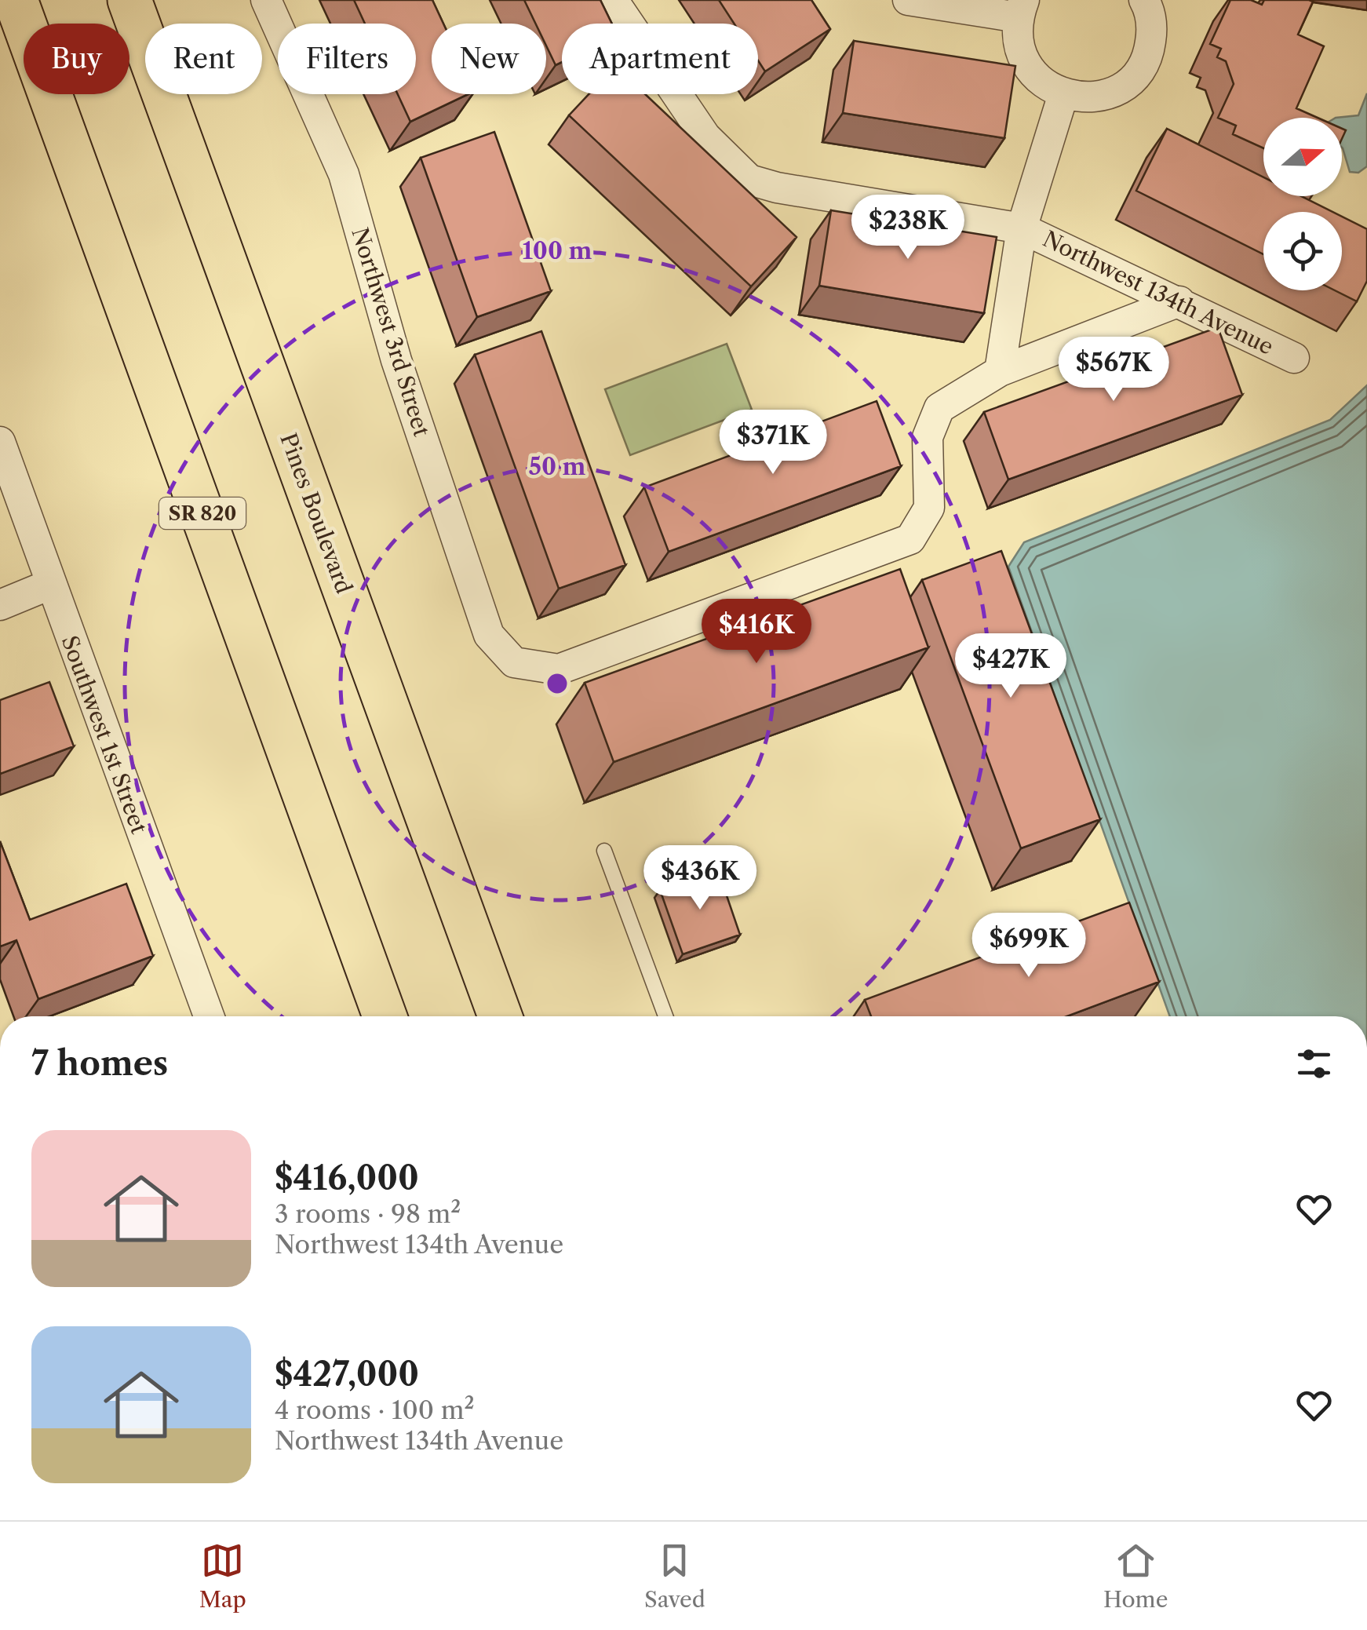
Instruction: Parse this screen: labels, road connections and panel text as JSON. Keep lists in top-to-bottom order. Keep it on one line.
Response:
{"streets":{"highway":["SR 820","Pines Boulevard"],"street":["Northwest 134th Avenue","Northwest 3rd Street","Southwest 1st Street"]},"crossings":[["Northwest 134th Avenue","Northwest 3rd Street"]],"north":"right","page":{"chip":["Buy","Rent","Filters","New","Apartment"],"price":["$238K","$567K","$371K","$416K","$427K","$436K","$699K"],"heading":"7 homes","list":[{"name":"$416,000","note":"3 rooms · 98 m² · Northwest 134th Avenue"},{"name":"$427,000","note":"4 rooms · 100 m² · Northwest 134th Avenue"}],"tabs":["Map","Saved","Home"]},"rings":["100 m","50 m"]}
